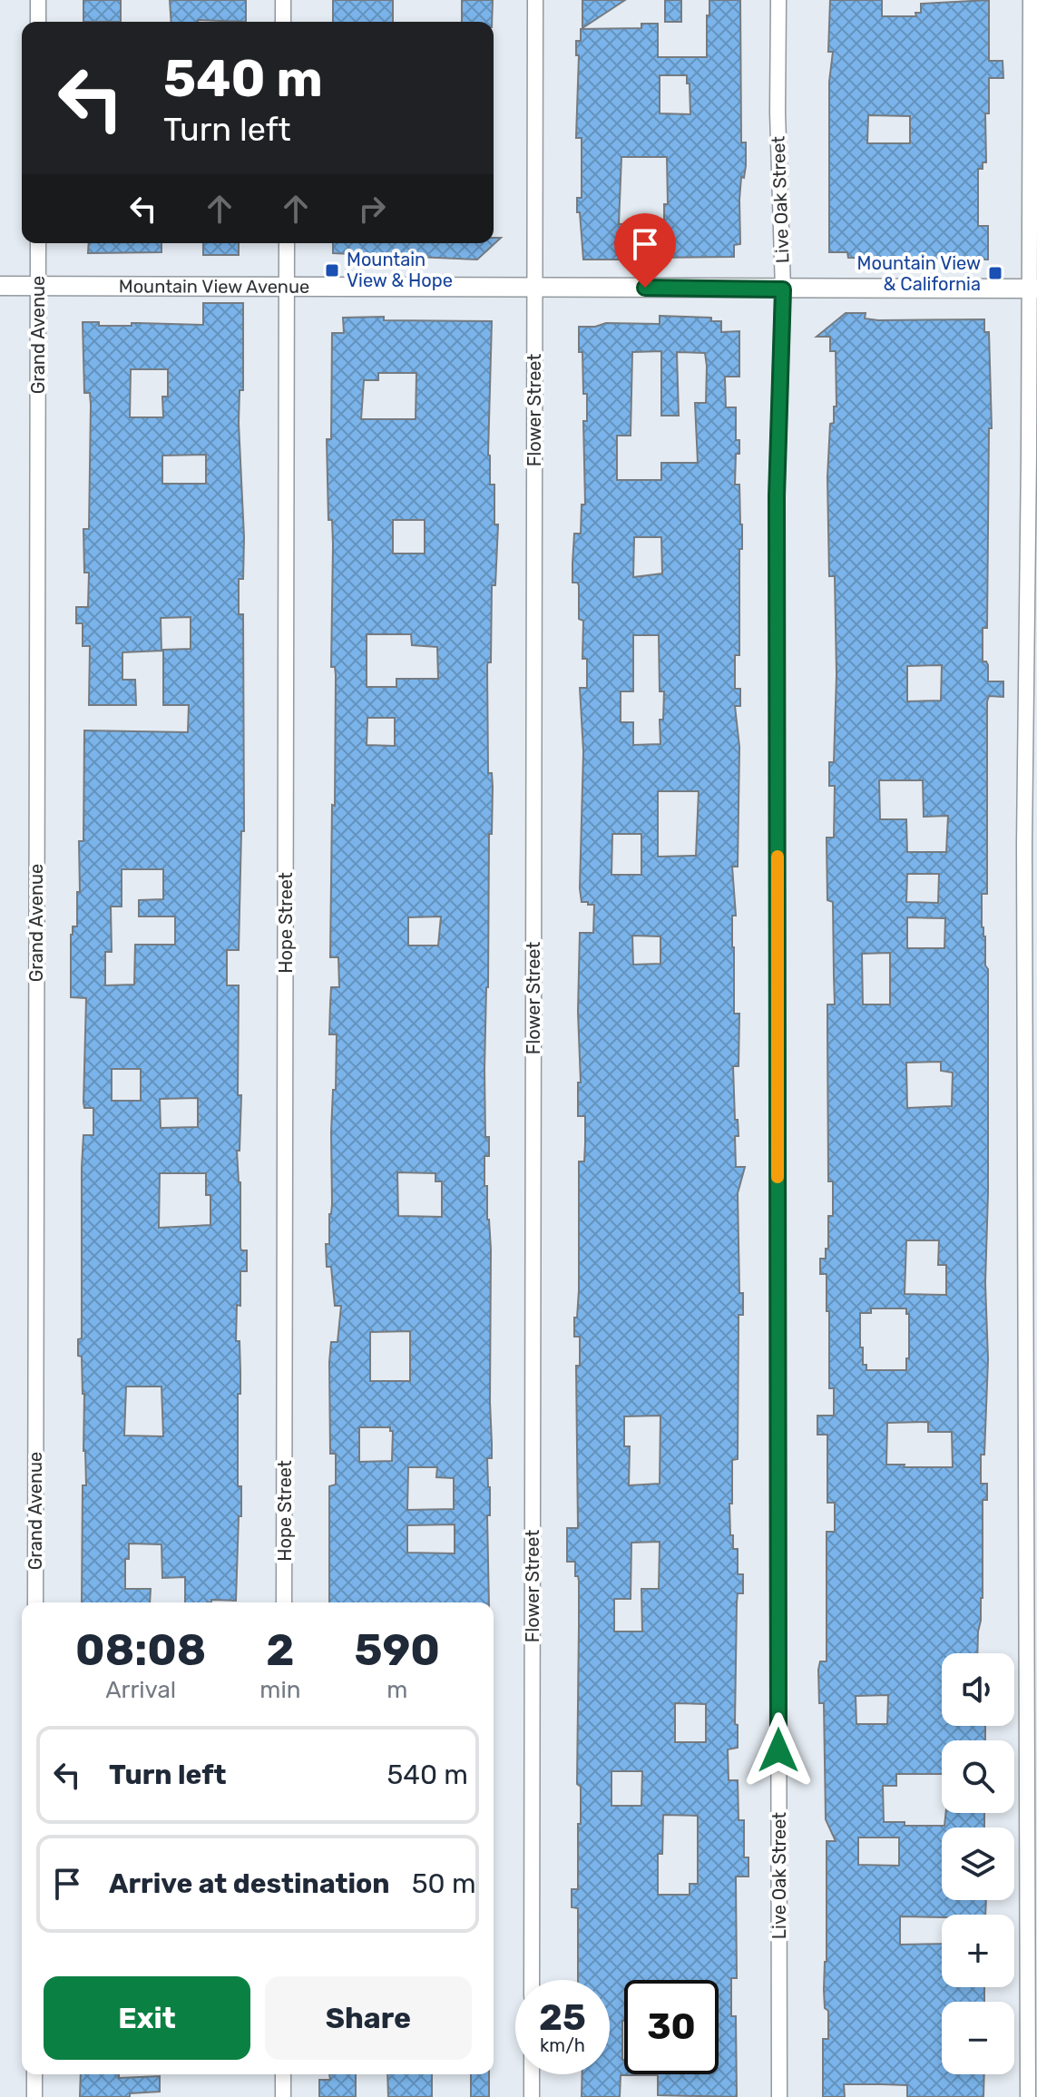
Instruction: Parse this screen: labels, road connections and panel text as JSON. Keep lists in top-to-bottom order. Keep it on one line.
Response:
{"streets":{"street":["Live Oak Street","Mountain View Avenue","Grand Avenue","Flower Street","Hope Street"]},"crossings":[["Live Oak Street","Mountain View Avenue"],["Mountain View Avenue","Grand Avenue"],["Mountain View Avenue","Flower Street"],["Mountain View Avenue","Hope Street"]],"places":{"transit":["Mountain View & Hope","Mountain View & California"]},"page":{"turn":["540 m","Turn left"],"eta":["08:08","Arrival","2","min","590","m"],"map_buttons":["+","−"],"list":[{"name":"Turn left","value":"540 m"},{"name":"Arrive at destination","value":"50 m"}],"buttons":["Exit","Share"],"speed":"25 km/h","limit":"30"}}
